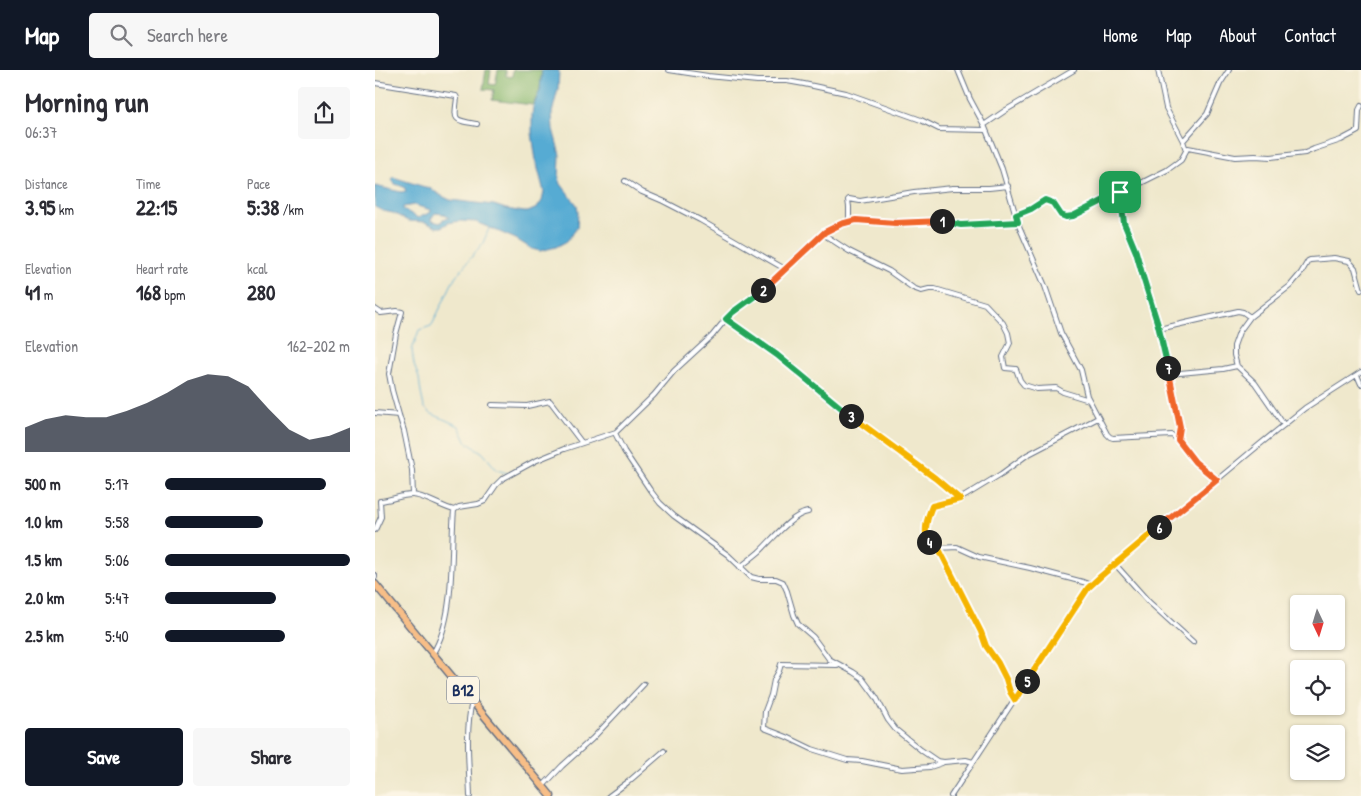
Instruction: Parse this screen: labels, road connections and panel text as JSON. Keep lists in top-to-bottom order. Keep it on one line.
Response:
{"streets":{"highway":["B12"]},"north":"bottom","page":{"header":"Map","search":"Search here","nav":["Home","Map","About","Contact"],"heading":["Morning run","06:37"],"stats":[["Distance","3.95 km"],["Time","22:15"],["Pace","5:38 /km"],["Elevation","41 m"],["Heart rate","168 bpm"],["kcal","280"]],"pins":["1","2","7","3","6","4","5"],"chart":["Elevation","162–202 m"],"list":[{"name":"500 m","note":"5:17"},{"name":"1.0 km","note":"5:58"},{"name":"1.5 km","note":"5:06"},{"name":"2.0 km","note":"5:47"},{"name":"2.5 km","note":"5:40"}],"buttons":["Save","Share"]}}
